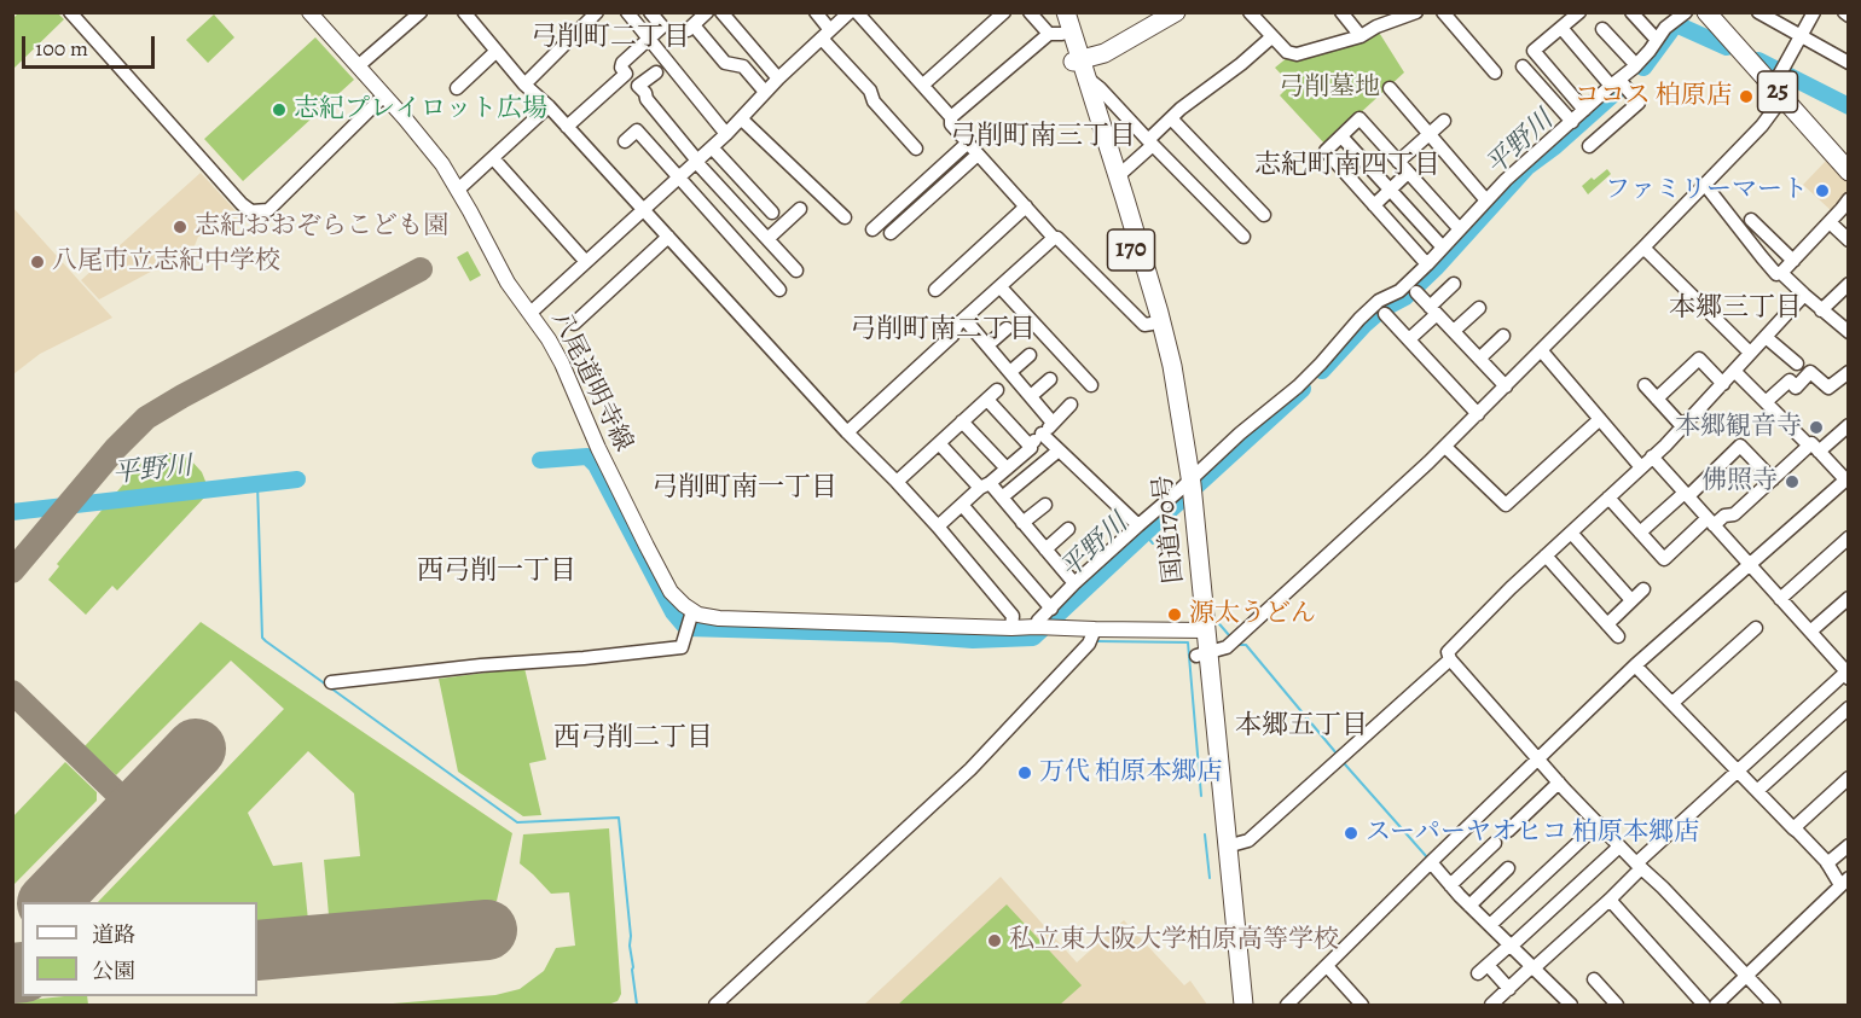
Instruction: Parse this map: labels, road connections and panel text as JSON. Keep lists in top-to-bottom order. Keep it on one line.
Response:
{"streets":{"highway":["25","170","国道170号"],"main road":["八尾道明寺線"]},"districts":["弓削町二丁目","弓削町南三丁目","志紀町南四丁目","本郷三丁目","弓削町南二丁目","弓削町南一丁目","西弓削一丁目","本郷五丁目","西弓削二丁目"],"water":["平野川"],"parks":["弓削墓地"],"places":["ココス 柏原店","志紀プレイロット広場","ファミリーマート","志紀おおぞらこども園","八尾市立志紀中学校","本郷観音寺","佛照寺","源太うどん","万代 柏原本郷店","スーパーヤオヒコ 柏原本郷店","私立東大阪大学柏原高等学校"],"legend":["道路","公園"],"scale_bar":"100 m"}
